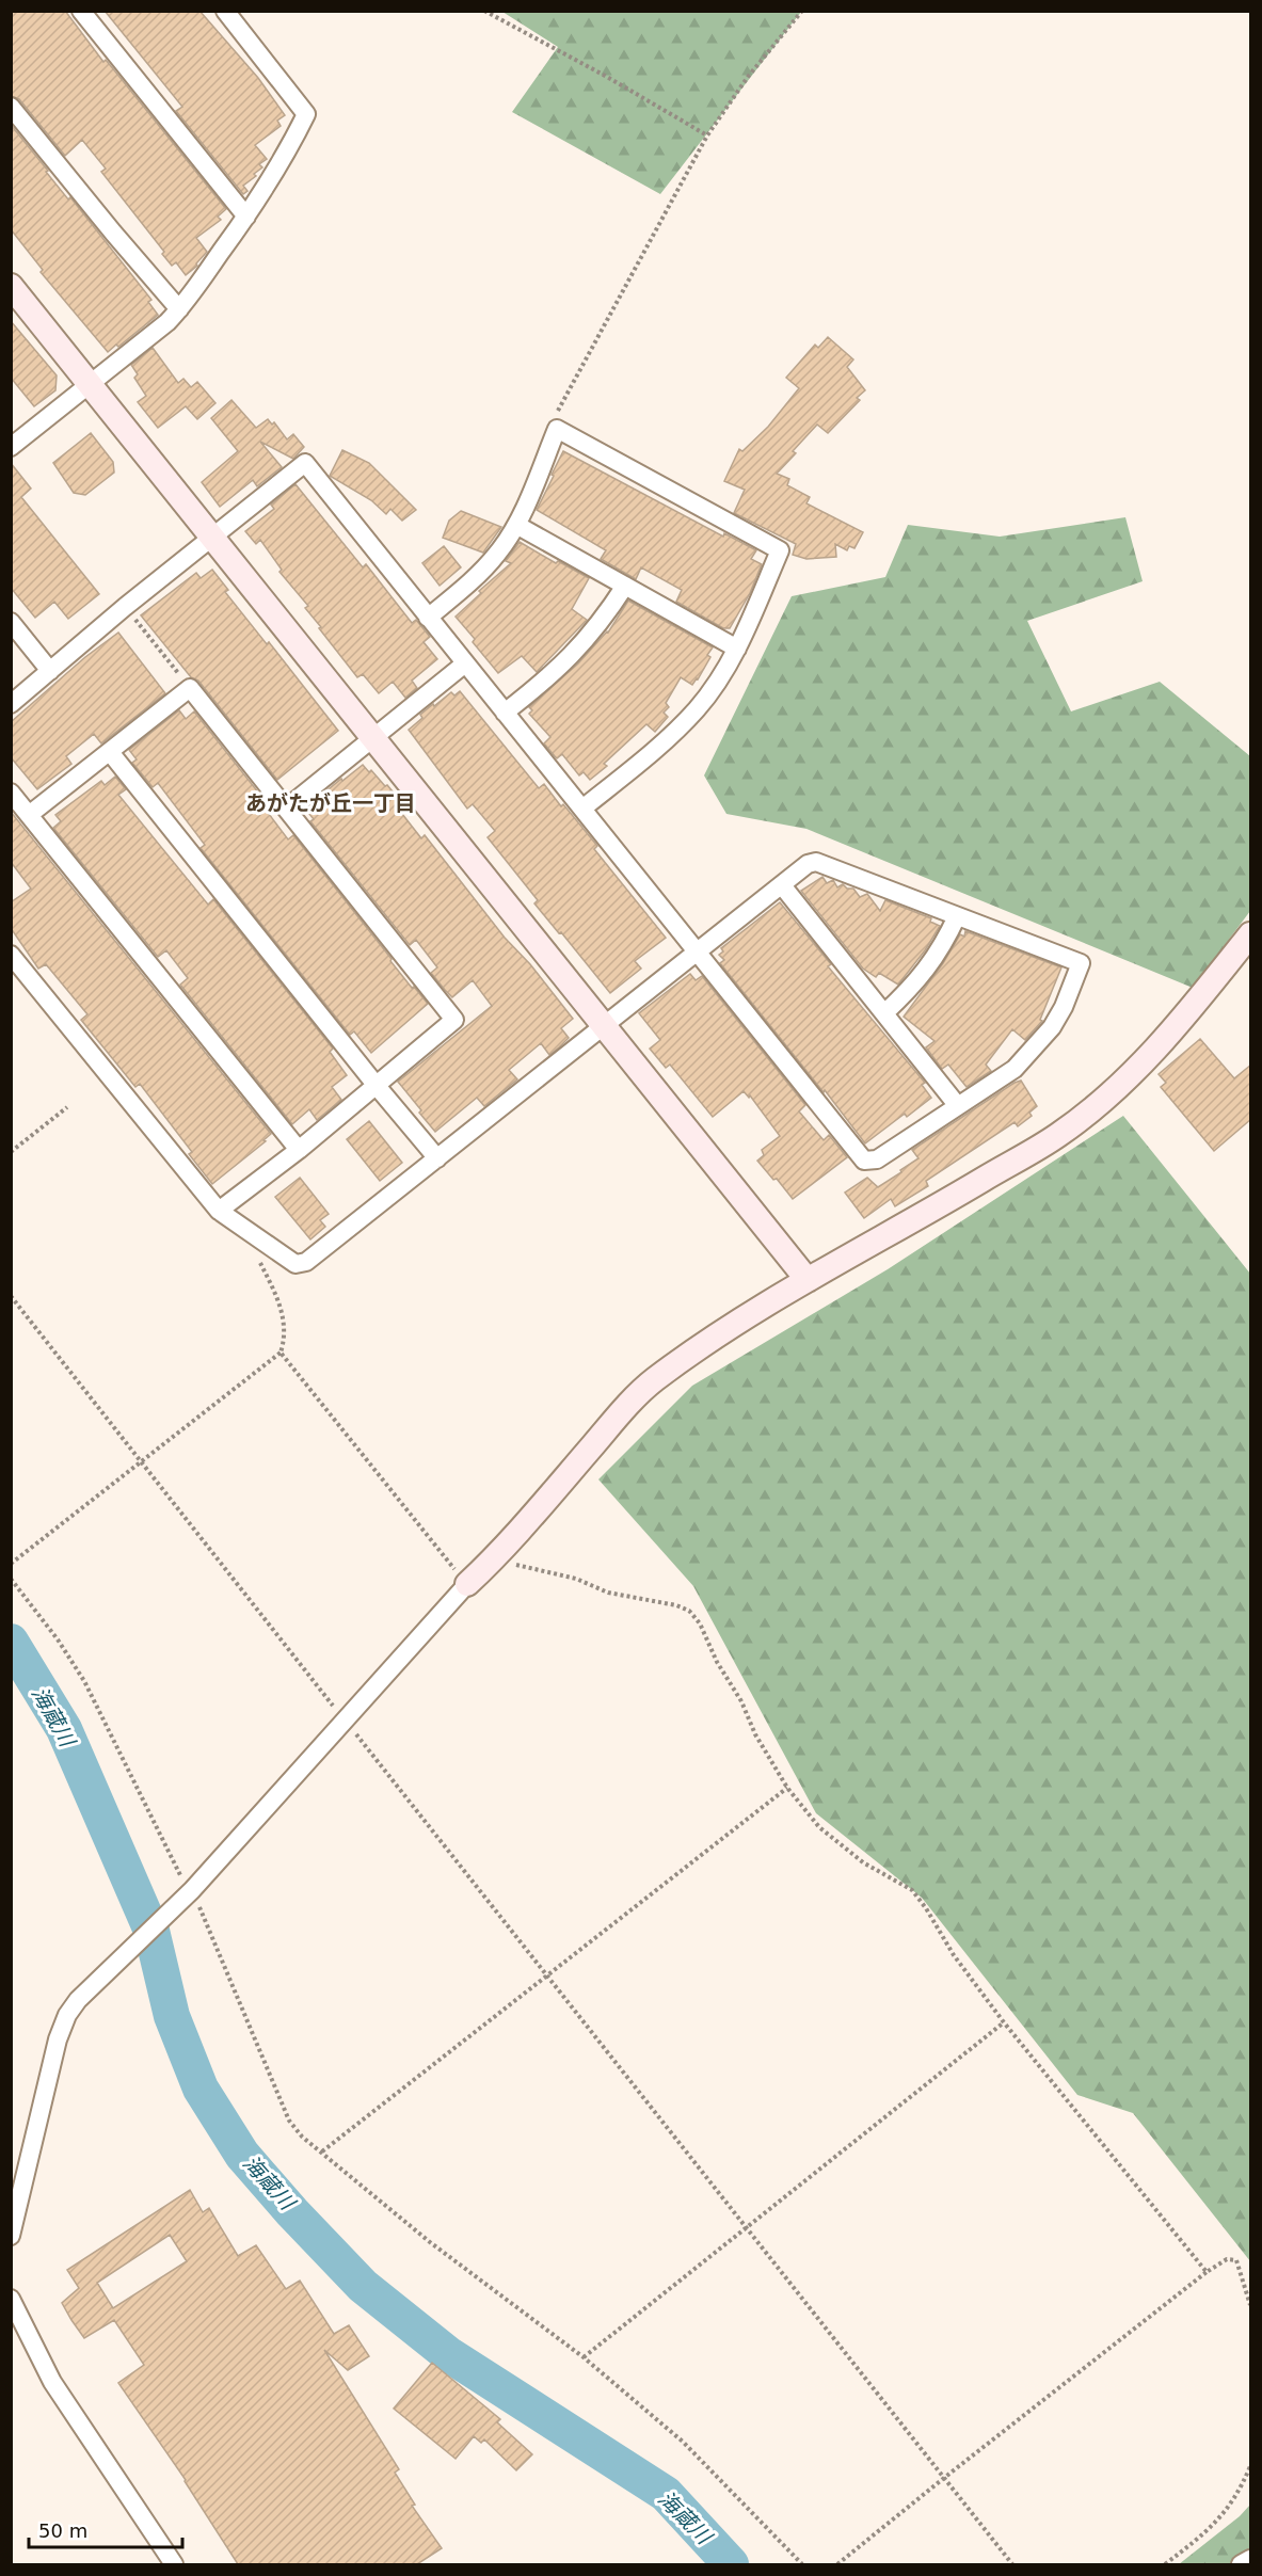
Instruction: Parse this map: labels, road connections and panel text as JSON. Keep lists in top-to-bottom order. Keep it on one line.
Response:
{"districts":["あがたが丘一丁目"],"water":["海蔵川"],"scale_bar":"50 m"}
